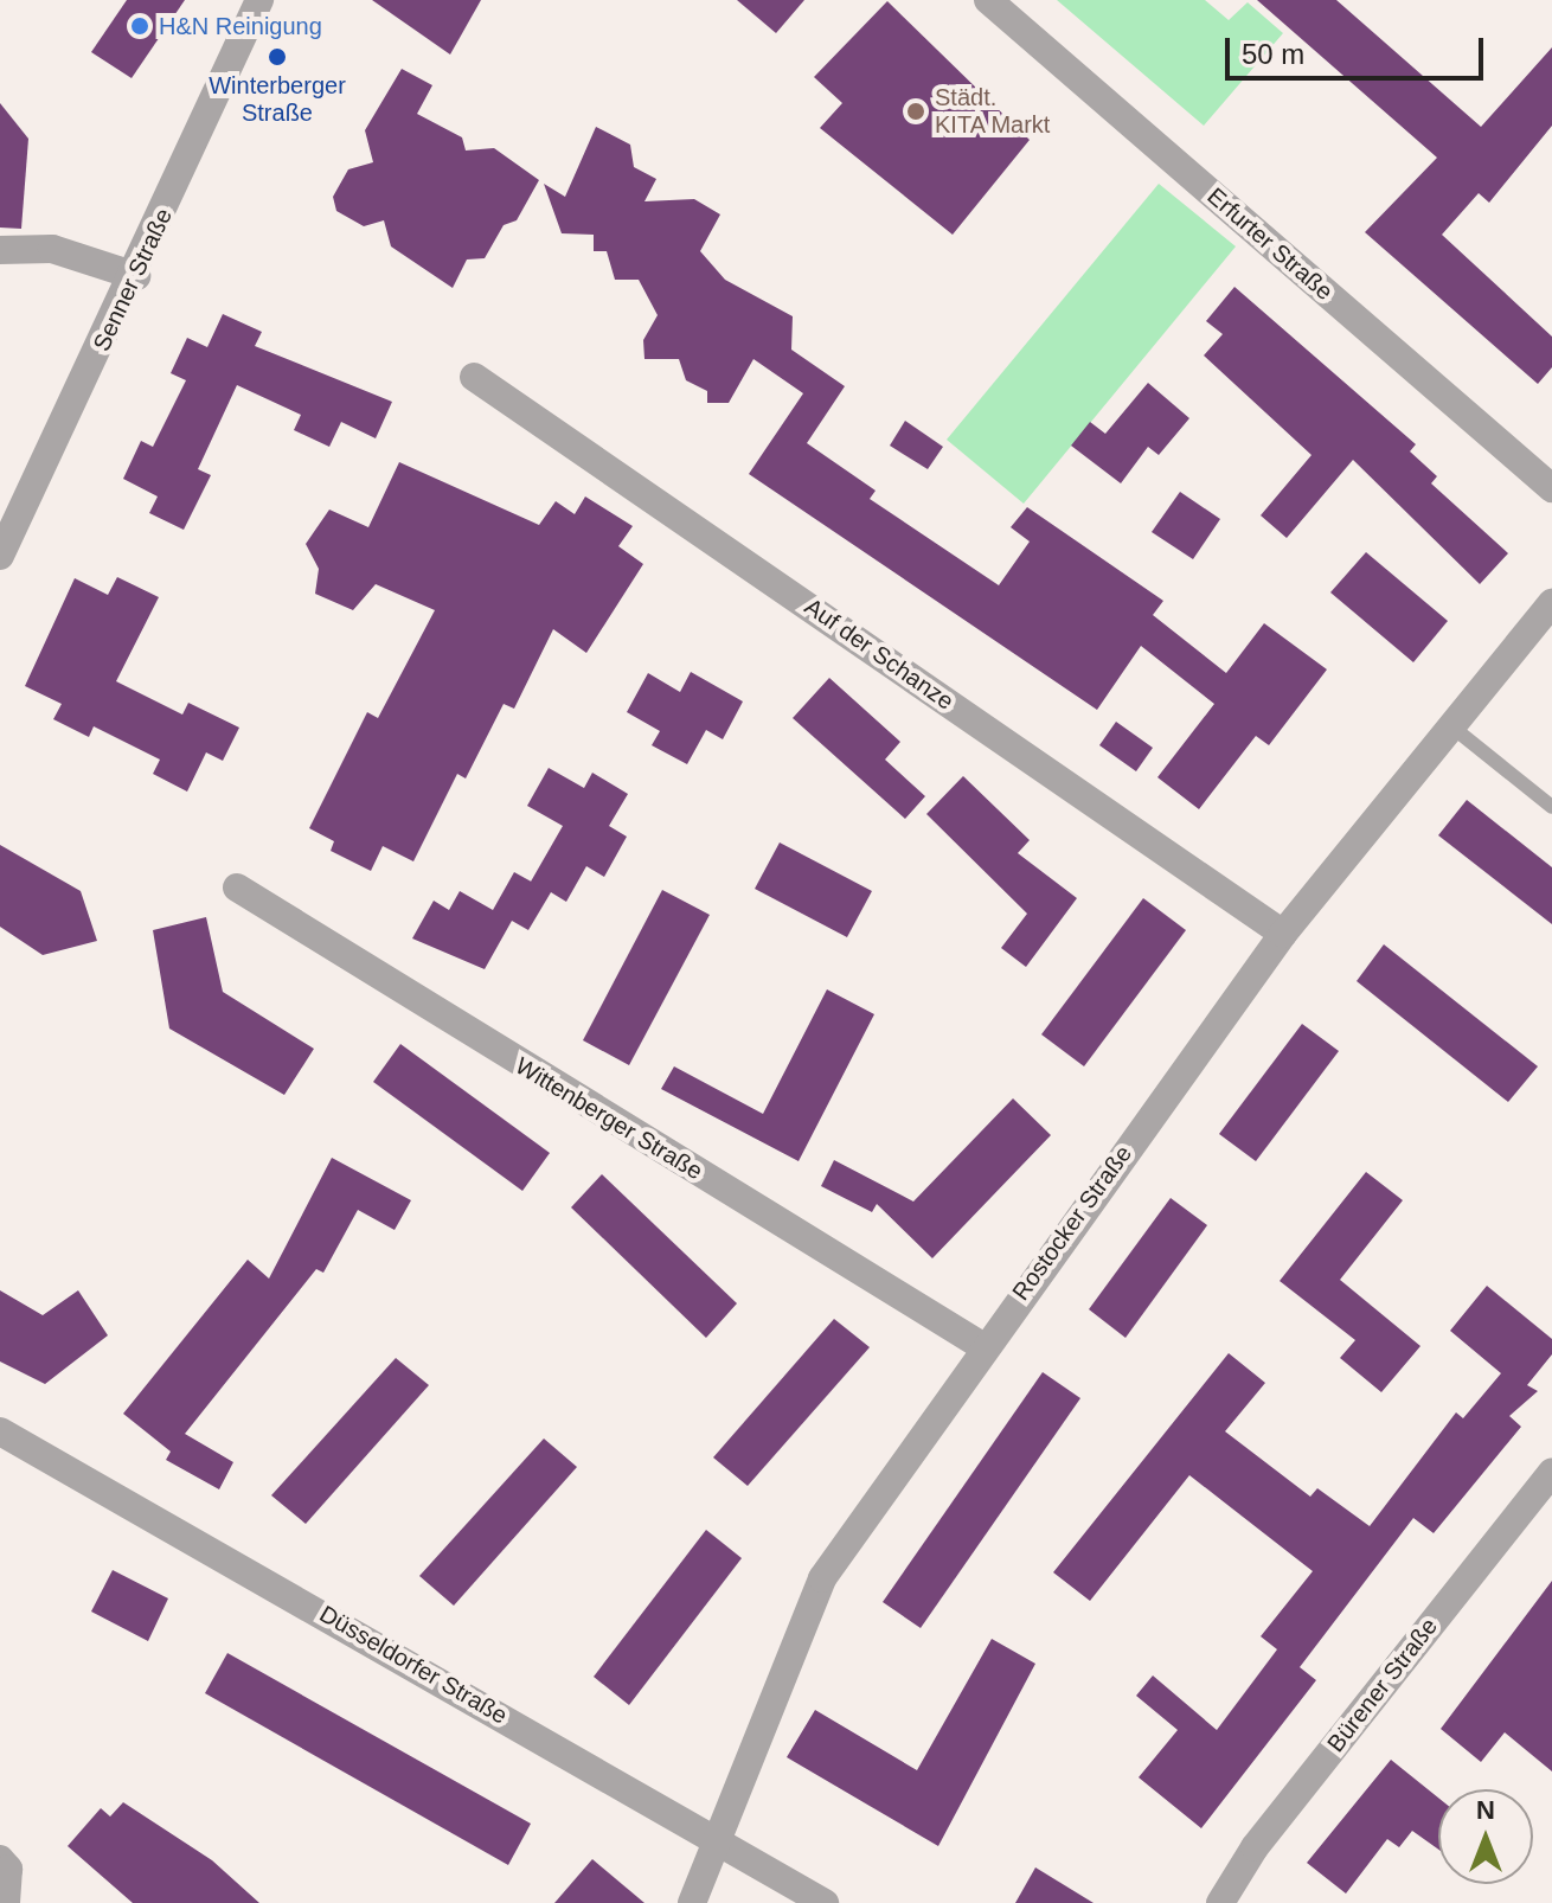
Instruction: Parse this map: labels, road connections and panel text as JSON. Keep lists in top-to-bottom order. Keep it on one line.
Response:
{"streets":{"street":["Erfurter Straße","Senner Straße","Auf der Schanze","Wittenberger Straße","Rostocker Straße","Düsseldorfer Straße","Bürener Straße"]},"crossings":[["Auf der Schanze","Rostocker Straße"],["Wittenberger Straße","Rostocker Straße"],["Rostocker Straße","Düsseldorfer Straße"]],"places":["H&N Reinigung","Winterberger Straße","Städt. KITA Markt"],"scale_bar":"50 m","north":"top"}
